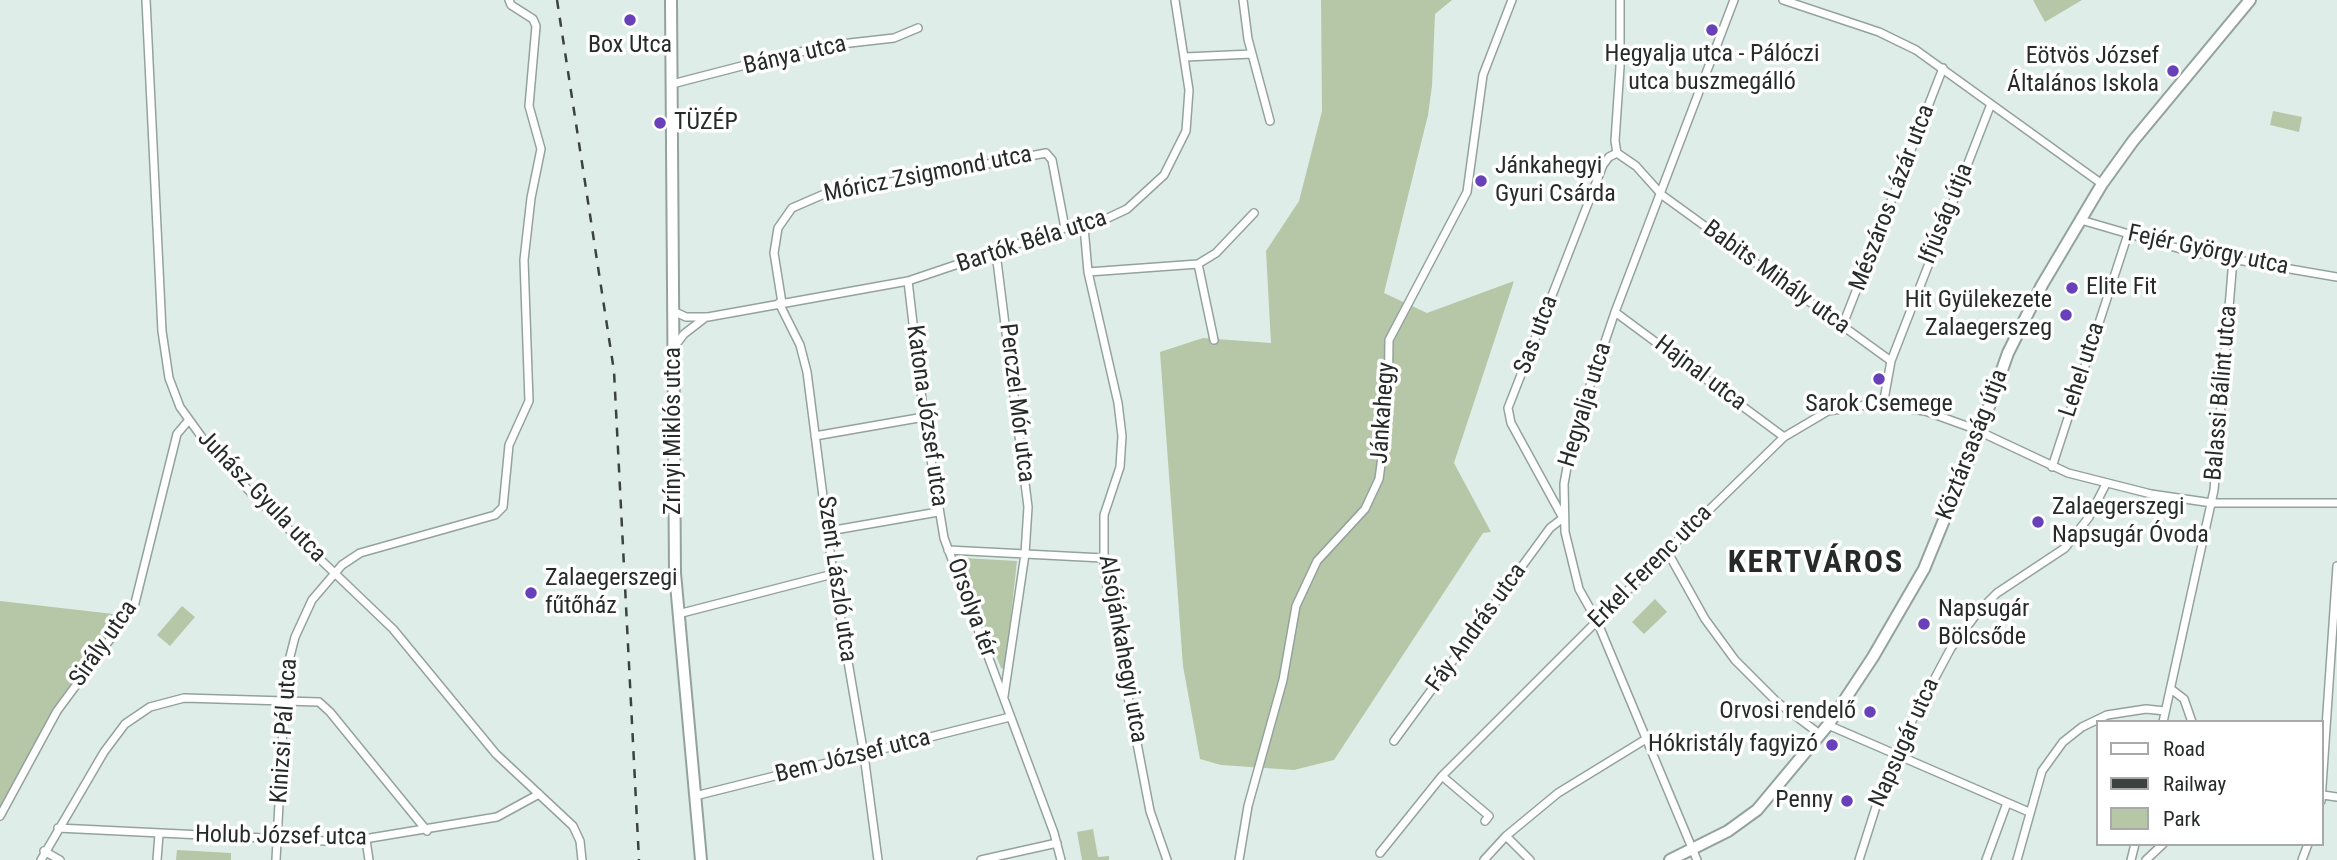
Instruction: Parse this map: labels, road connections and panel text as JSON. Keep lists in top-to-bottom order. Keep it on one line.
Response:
{"streets":{"street":["Bánya utca","Móricz Zsigmond utca","Mészáros Lázár utca","Ifjúság útja","Bartók Béla utca","Fejér György utca","Babits Mihály utca","Sas utca","Lehel utca","Hajnal utca","Balassi Bálint utca","Perczel Mór utca","Hegyalja utca","Jánkahegy","Katona József utca","Zrínyi Miklós utca","Köztársaság útja","Juhász Gyula utca","Erkel Ferenc utca","Szent László utca","Orsolya tér","Fáy András utca","Sirály utca","Alsójánkahegyi utca","Kinizsi Pál utca","Napsugár utca","Bem József utca","Holub József utca"]},"crossings":[["Bánya utca","Zrínyi Miklós utca"],["Móricz Zsigmond utca","Bartók Béla utca"],["Móricz Zsigmond utca","Szent László utca"],["Mészáros Lázár utca","Babits Mihály utca"],["Ifjúság útja","Babits Mihály utca"],["Ifjúság útja","Erkel Ferenc utca"],["Bartók Béla utca","Perczel Mór utca"],["Bartók Béla utca","Katona József utca"],["Bartók Béla utca","Szent László utca"],["Bartók Béla utca","Alsójánkahegyi utca"],["Fejér György utca","Lehel utca"],["Fejér György utca","Balassi Bálint utca"],["Fejér György utca","Köztársaság útja"],["Babits Mihály utca","Hegyalja utca"],["Sas utca","Hegyalja utca"],["Sas utca","Fáy András utca"],["Lehel utca","Erkel Ferenc utca"],["Hajnal utca","Hegyalja utca"],["Hajnal utca","Erkel Ferenc utca"],["Balassi Bálint utca","Erkel Ferenc utca"],["Perczel Mór utca","Orsolya tér"],["Hegyalja utca","Köztársaság útja"],["Hegyalja utca","Erkel Ferenc utca"],["Hegyalja utca","Fáy András utca"],["Katona József utca","Orsolya tér"],["Zrínyi Miklós utca","Bem József utca"],["Köztársaság útja","Erkel Ferenc utca"],["Juhász Gyula utca","Sirály utca"],["Juhász Gyula utca","Kinizsi Pál utca"],["Juhász Gyula utca","Holub József utca"],["Erkel Ferenc utca","Napsugár utca"],["Szent László utca","Bem József utca"],["Orsolya tér","Alsójánkahegyi utca"],["Orsolya tér","Bem József utca"],["Kinizsi Pál utca","Holub József utca"]],"districts":["KERTVÁROS"],"places":["Box Utca","Hegyalja utca - Pálóczi utca buszmegálló","Eötvös József Általános Iskola","TÜZÉP","Jánkahegyi Gyuri Csárda","Elite Fit","Hit Gyülekezete Zalaegerszeg","Sarok Csemege","Zalaegerszegi Napsugár Óvoda","Zalaegerszegi fűtőház","Napsugár Bölcsőde","Orvosi rendelő","Hókristály fagyizó","Penny"],"legend":["Road","Railway","Park"]}
